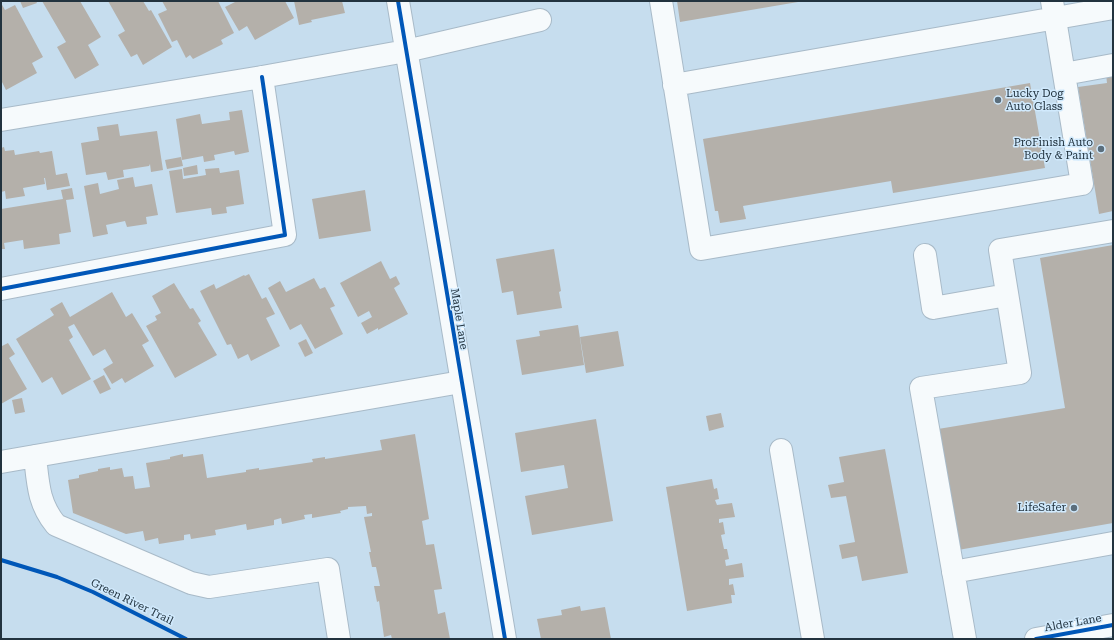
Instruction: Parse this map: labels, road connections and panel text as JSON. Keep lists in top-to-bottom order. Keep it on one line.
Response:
{"streets":{"street":["Maple Lane","Alder Lane"],"cycle path":["Green River Trail"]},"places":["Lucky Dog Auto Glass","ProFinish Auto Body & Paint","LifeSafer"]}
